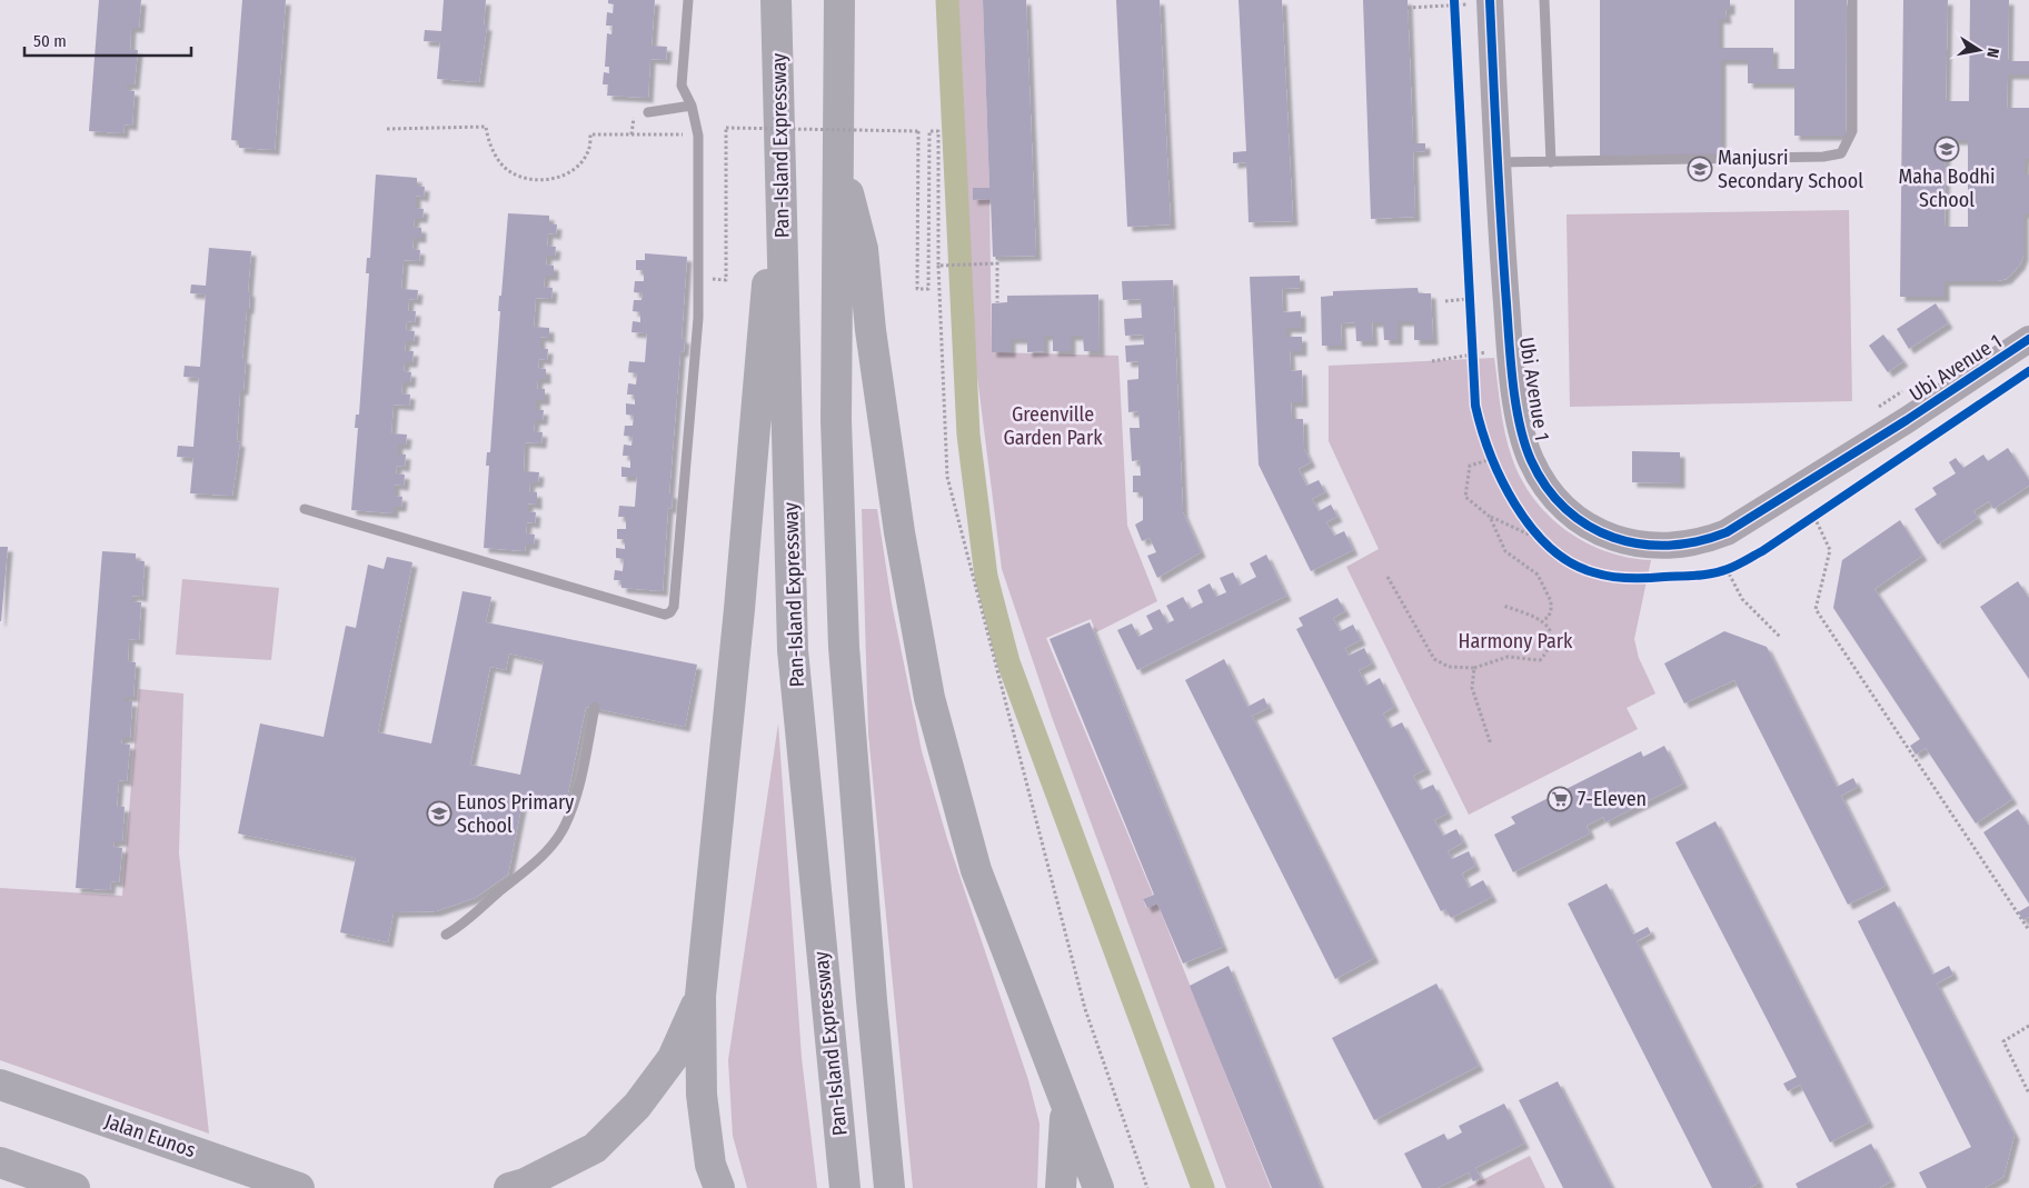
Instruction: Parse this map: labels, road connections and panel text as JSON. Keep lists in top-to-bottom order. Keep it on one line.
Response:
{"streets":{"highway":["Pan-Island Expressway","Jalan Eunos"],"street":["Ubi Avenue 1"]},"parks":["Greenville Garden Park","Harmony Park"],"places":{"school or university":["Maha Bodhi School","Manjusri Secondary School","Eunos Primary School"],"supermarket":["7-Eleven"]},"scale_bar":"50 m","north":"right"}
